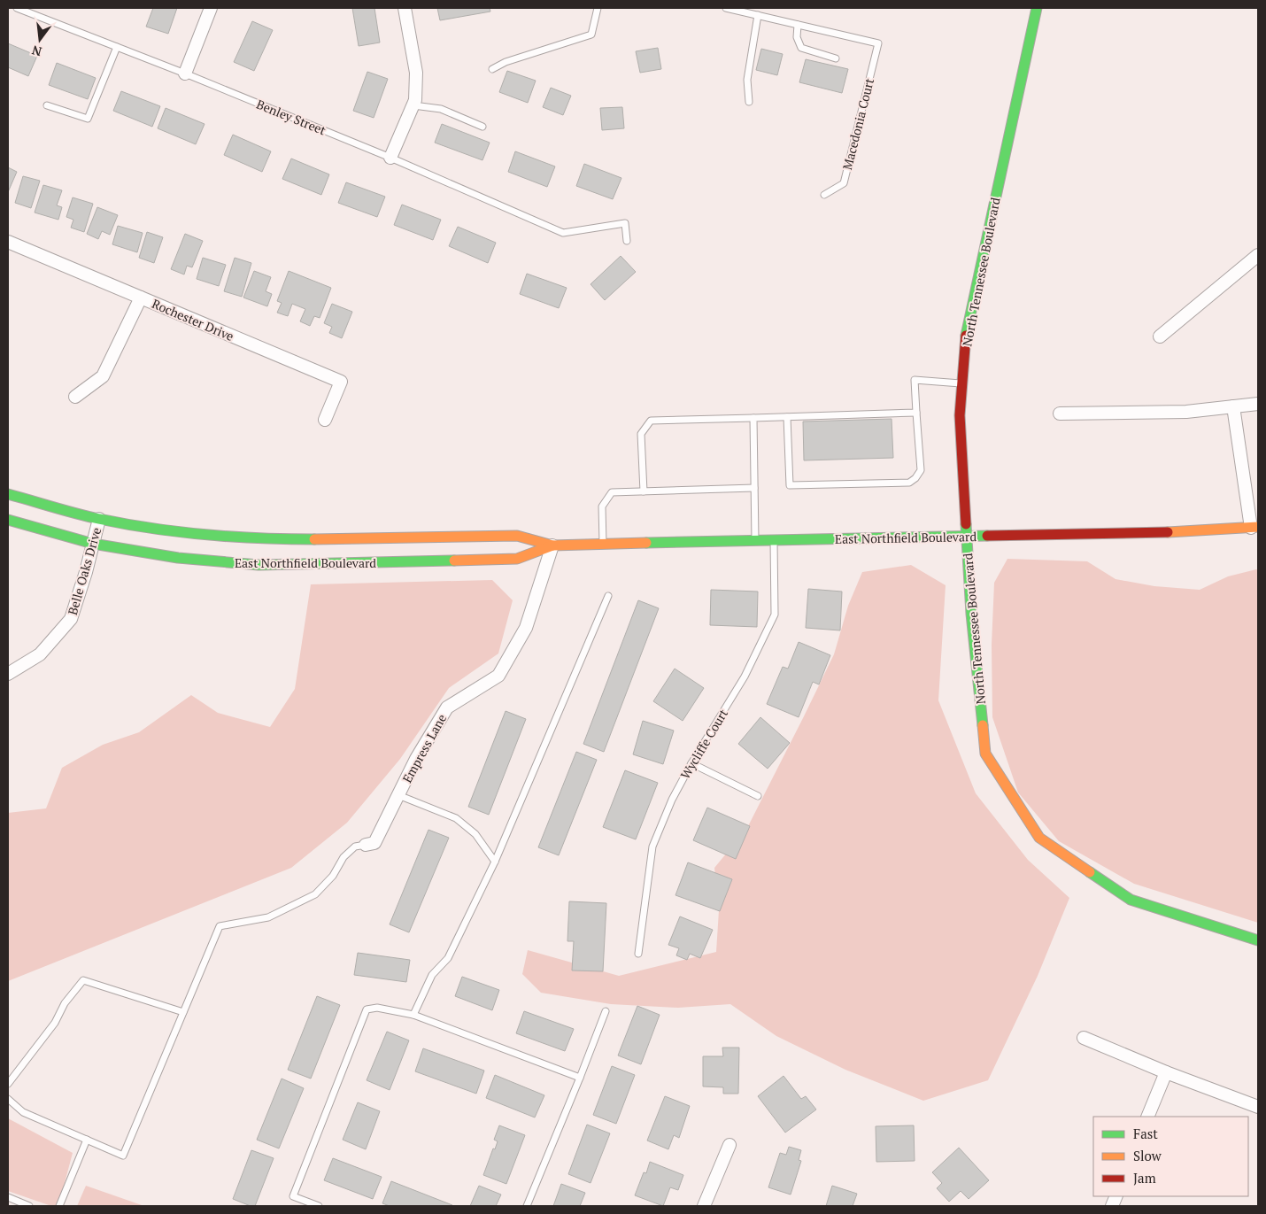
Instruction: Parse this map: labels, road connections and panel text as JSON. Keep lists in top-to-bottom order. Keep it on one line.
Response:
{"streets":{"main road":["North Tennessee Boulevard","East Northfield Boulevard"],"street":["Rochester Drive","Belle Oaks Drive","Empress Lane"],"lane":["Benley Street","Macedonia Court","Wycliffe Court"]},"crossings":[["North Tennessee Boulevard","East Northfield Boulevard"],["East Northfield Boulevard","Belle Oaks Drive"],["East Northfield Boulevard","Wycliffe Court"],["East Northfield Boulevard","Empress Lane"]],"legend":["Fast","Slow","Jam"],"north":"bottom"}
